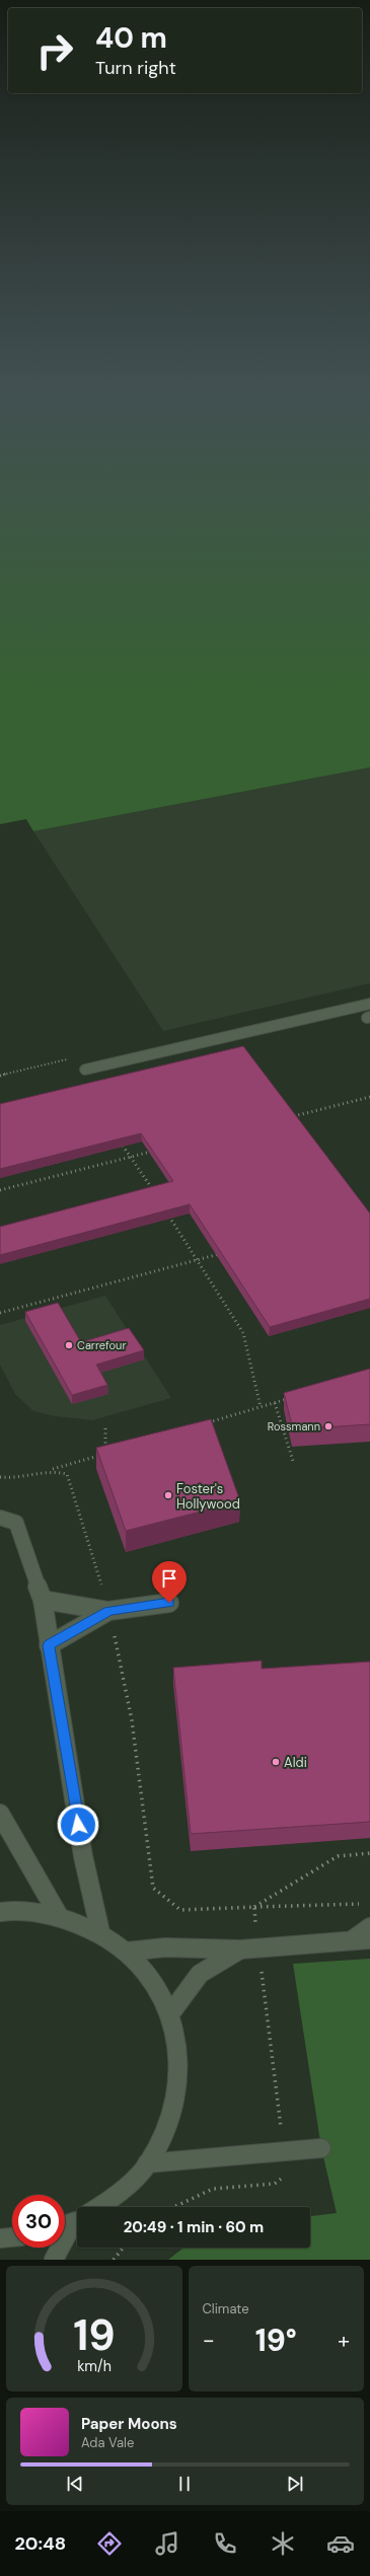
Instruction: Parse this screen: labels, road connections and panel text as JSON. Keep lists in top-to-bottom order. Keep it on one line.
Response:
{"places":["Carrefour","Rossmann","Foster's Hollywood","Aldi"],"page":{"turn":["40 m","Turn right"],"limit":"30","trip":"20:49 · 1 min · 60 m","tile":"Climate","heat":["−","19°","+"],"song":["Paper Moons","Ada Vale"],"tabs":"20:48","gauge":["19","km/h"]}}
